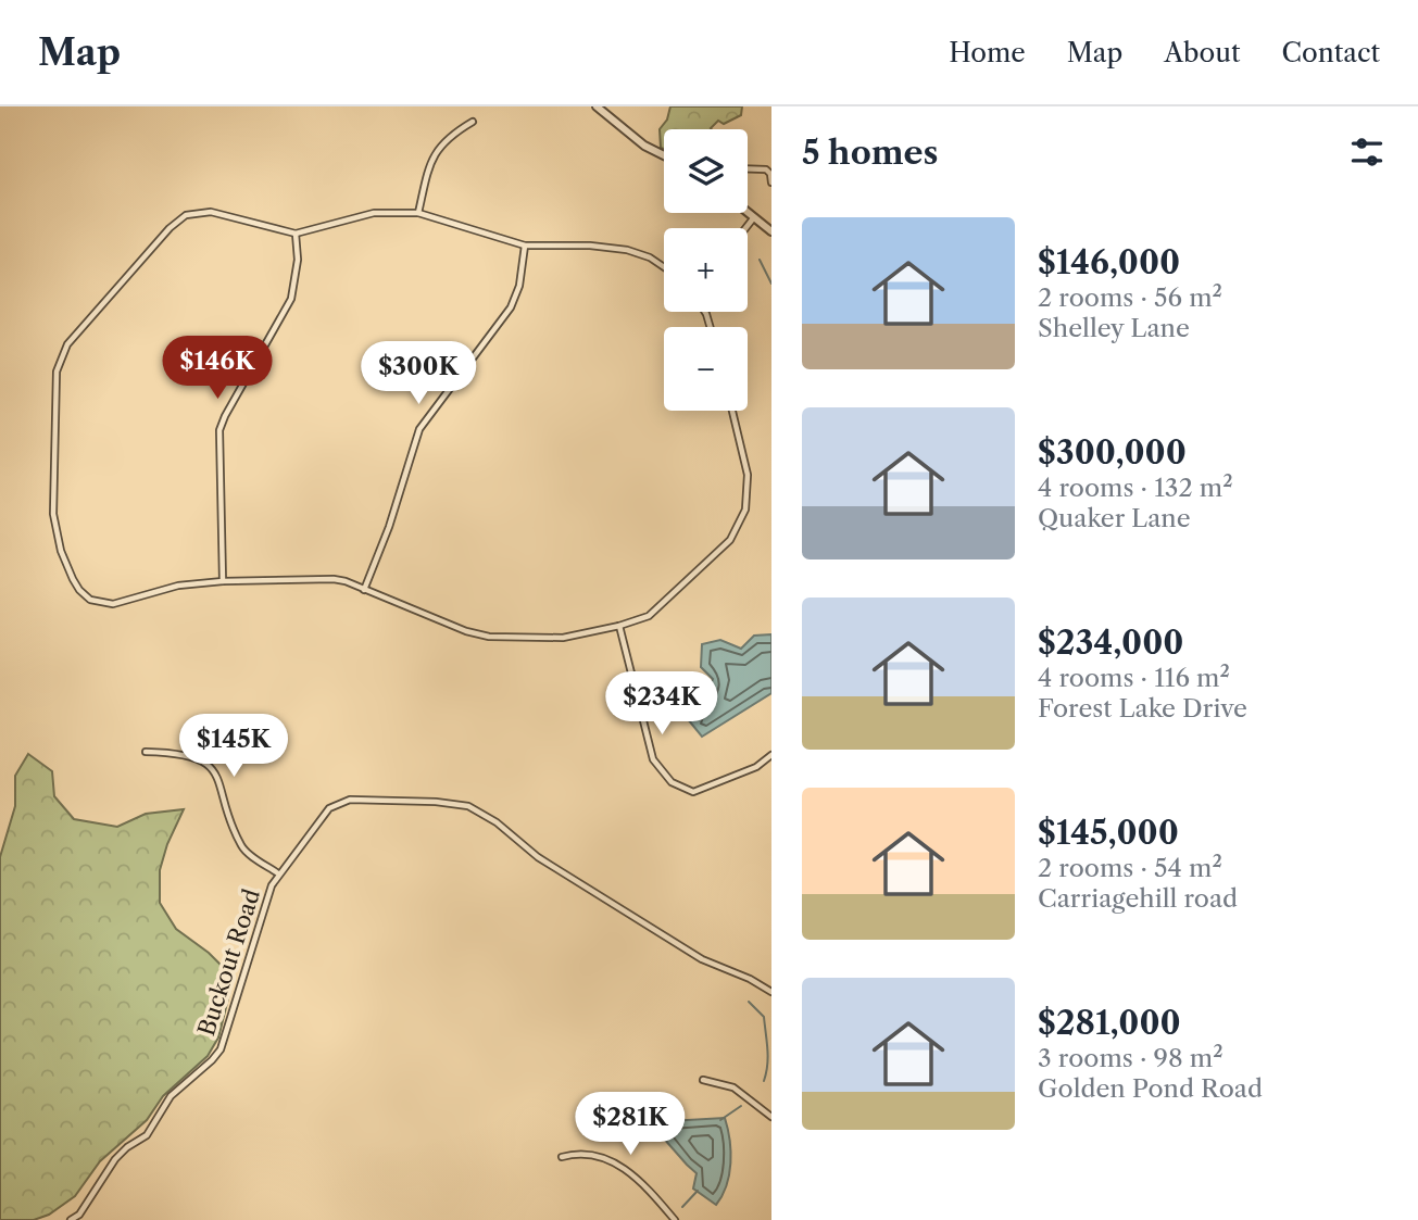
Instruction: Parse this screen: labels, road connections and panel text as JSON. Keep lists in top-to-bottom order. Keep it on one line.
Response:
{"streets":{"street":["Buckout Road"]},"page":{"header":"Map","nav":["Home","Map","About","Contact"],"heading":"5 homes","map_buttons":["+","−"],"list":[{"name":"$146,000","note":"2 rooms · 56 m² · Shelley Lane"},{"name":"$300,000","note":"4 rooms · 132 m² · Quaker Lane"},{"name":"$234,000","note":"4 rooms · 116 m² · Forest Lake Drive"},{"name":"$145,000","note":"2 rooms · 54 m² · Carriagehill road"},{"name":"$281,000","note":"3 rooms · 98 m² · Golden Pond Road"}],"price":["$146K","$300K","$234K","$145K","$281K"]}}
